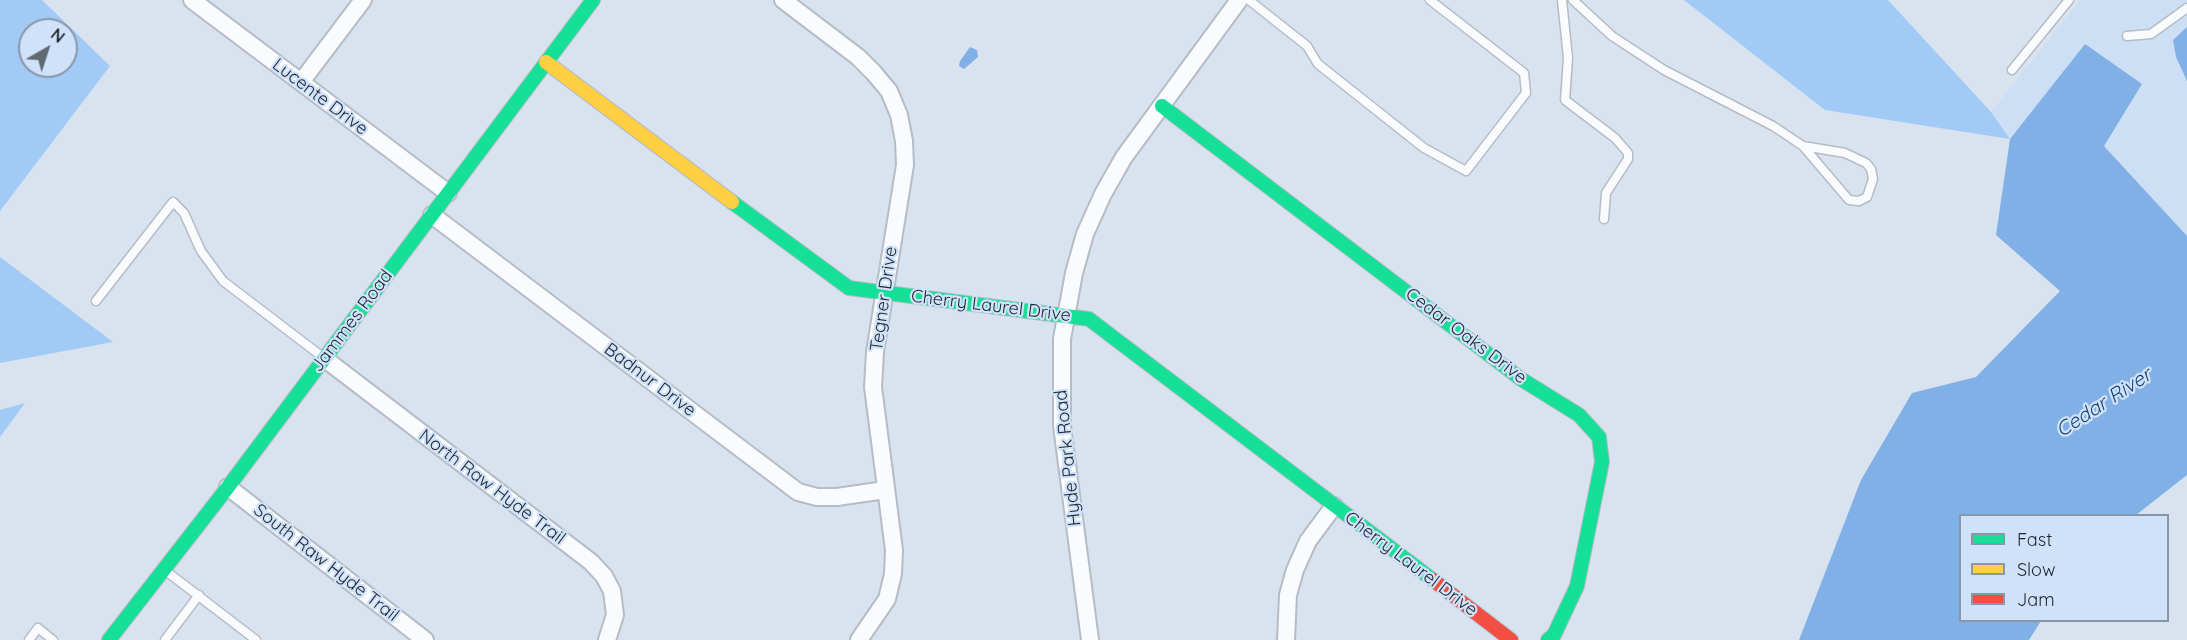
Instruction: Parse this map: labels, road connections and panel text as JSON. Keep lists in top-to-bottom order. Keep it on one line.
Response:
{"streets":{"street":["Lucente Drive","Tegner Drive","Cherry Laurel Drive","Jammes Road","Cedar Oaks Drive","Badnur Drive","Hyde Park Road","North Raw Hyde Trail","South Raw Hyde Trail"]},"crossings":[["Lucente Drive","Jammes Road"],["Tegner Drive","Cherry Laurel Drive"],["Tegner Drive","Badnur Drive"],["Cherry Laurel Drive","Jammes Road"],["Cherry Laurel Drive","Hyde Park Road"],["Jammes Road","Badnur Drive"],["Jammes Road","North Raw Hyde Trail"],["Jammes Road","South Raw Hyde Trail"],["Cedar Oaks Drive","Hyde Park Road"]],"water":["Cedar River"],"legend":["Fast","Slow","Jam"],"north":"top right"}
